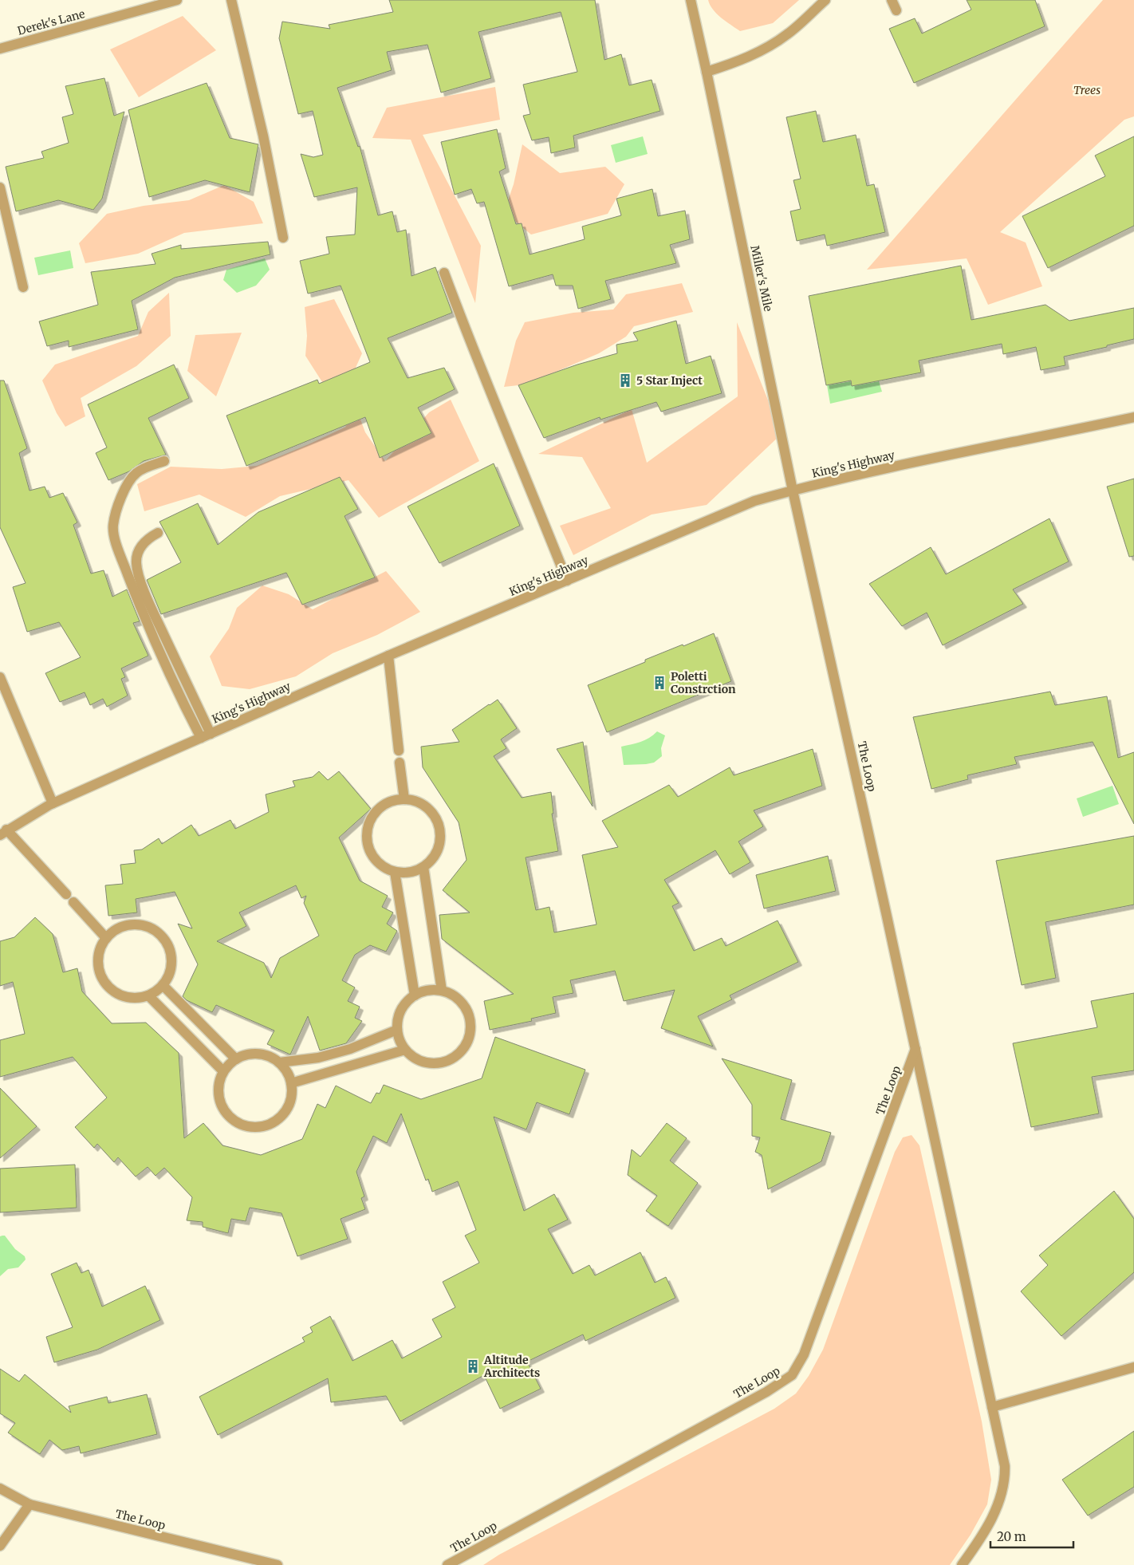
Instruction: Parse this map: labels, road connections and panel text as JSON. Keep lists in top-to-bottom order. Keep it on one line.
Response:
{"streets":{"street":["Derek's Lane","Miller's Mile","King's Highway","The Loop"]},"crossings":[["Miller's Mile","King's Highway"],["Miller's Mile","The Loop"],["King's Highway","The Loop"]],"parks":["Trees"],"places":{"building":["5 Star Inject","Poletti Constrction","Altitude Architects"]},"scale_bar":"20 m"}
